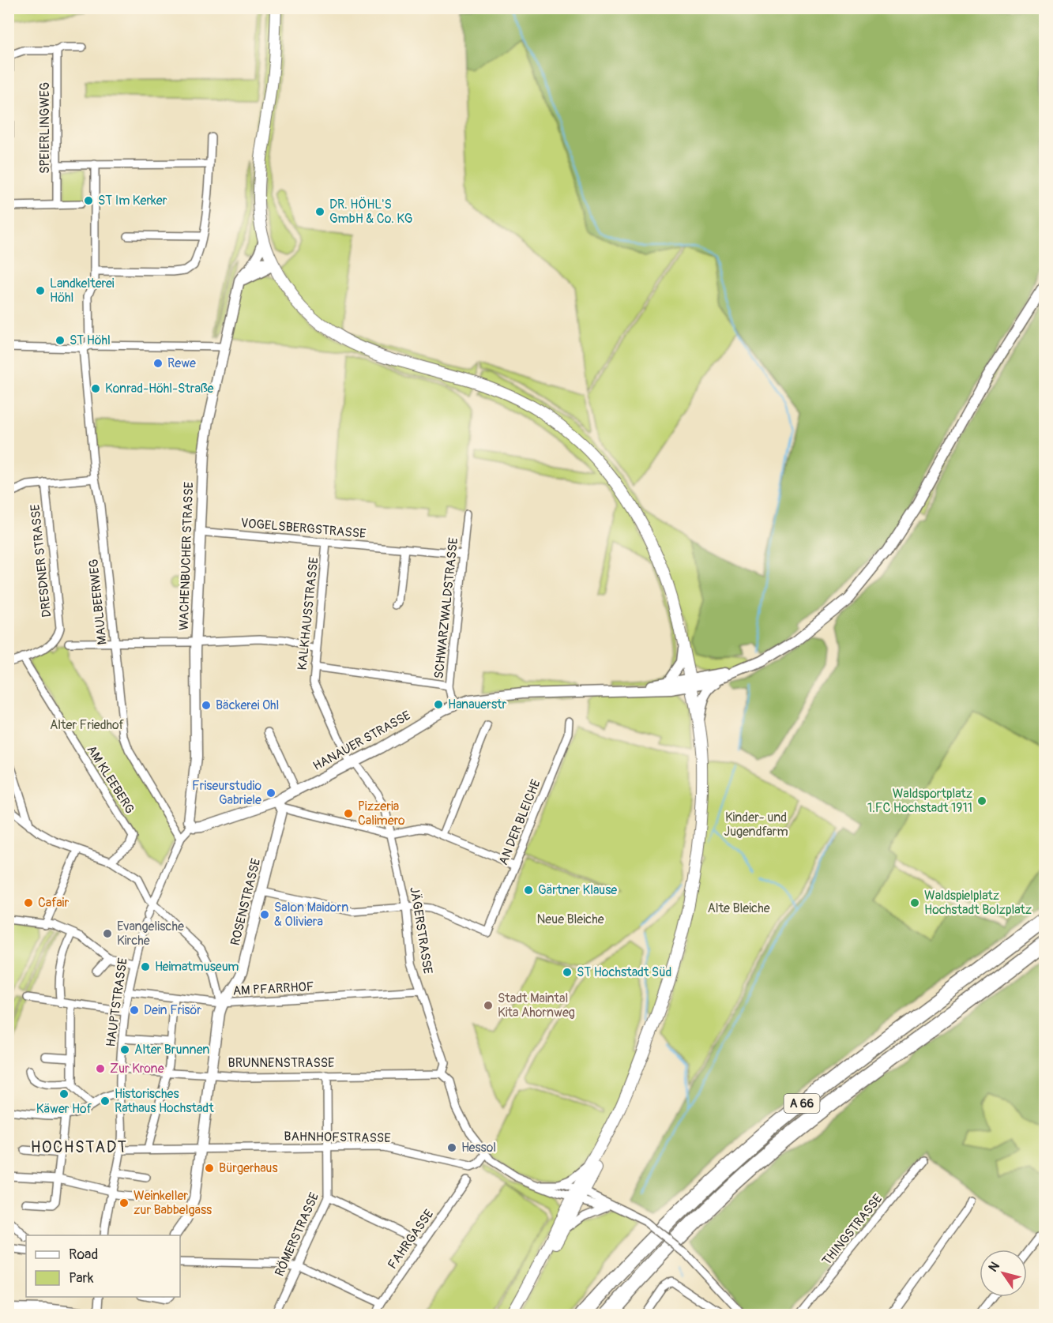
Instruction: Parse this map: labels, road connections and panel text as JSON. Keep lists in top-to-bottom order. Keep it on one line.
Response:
{"streets":{"highway":["A 66"],"street":["SPEIERLINGWEG","VOGELSBERGSTRASSE","WACHENBUCHER STRASSE","DRESDNER STRASSE","MAULBEERWEG","SCHWARZWALDSTRASSE","KALKHAUSSTRASSE","HANAUER STRASSE","AM KLEEBERG","AN DER BLEICHE","ROSENSTRASSE","JÄGERSTRASSE","AM PFARRHOF","HAUPTSTRASSE","BRUNNENSTRASSE","BAHNHOFSTRASSE","THINGSTRASSE","RÖMERSTRASSE","FAHRGASSE"]},"crossings":[["VOGELSBERGSTRASSE","WACHENBUCHER STRASSE"],["VOGELSBERGSTRASSE","SCHWARZWALDSTRASSE"],["VOGELSBERGSTRASSE","KALKHAUSSTRASSE"],["WACHENBUCHER STRASSE","HANAUER STRASSE"],["DRESDNER STRASSE","AM KLEEBERG"],["SCHWARZWALDSTRASSE","HANAUER STRASSE"],["KALKHAUSSTRASSE","HANAUER STRASSE"],["KALKHAUSSTRASSE","JÄGERSTRASSE"],["HANAUER STRASSE","ROSENSTRASSE"],["AN DER BLEICHE","JÄGERSTRASSE"],["ROSENSTRASSE","AM PFARRHOF"],["JÄGERSTRASSE","AM PFARRHOF"],["JÄGERSTRASSE","BRUNNENSTRASSE"],["JÄGERSTRASSE","BAHNHOFSTRASSE"],["AM PFARRHOF","HAUPTSTRASSE"],["HAUPTSTRASSE","BRUNNENSTRASSE"],["HAUPTSTRASSE","BAHNHOFSTRASSE"],["BRUNNENSTRASSE","RÖMERSTRASSE"],["BAHNHOFSTRASSE","RÖMERSTRASSE"]],"districts":["HOCHSTADT"],"parks":["Alter Friedhof","Kinder- und Jugendfarm","Alte Bleiche","Neue Bleiche"],"places":["ST Im Kerker","DR. HÖHL'S GmbH & Co. KG","Landkelterei Höhl","ST Höhl","Rewe","Konrad-Höhl-Straße","Hanauerstr","Bäckerei Ohl","Friseurstudio Gabriele","Waldsportplatz 1.FC Hochstadt 1911","Pizzeria Calimero","Gärtner Klause","Cafair","Waldspielplatz Hochstadt Bolzplatz","Salon Maidorn & Oliviera","Evangelische Kirche","Heimatmuseum","ST Hochstadt Süd","Stadt Maintal Kita Ahornweg","Dein Frisör","Alter Brunnen","Zur Krone","Käwer Hof","Historisches Rathaus Hochstadt","Hessol","Bürgerhaus","Weinkeller zur Babbelgass"],"legend":["Road","Park"],"north":"top left"}
